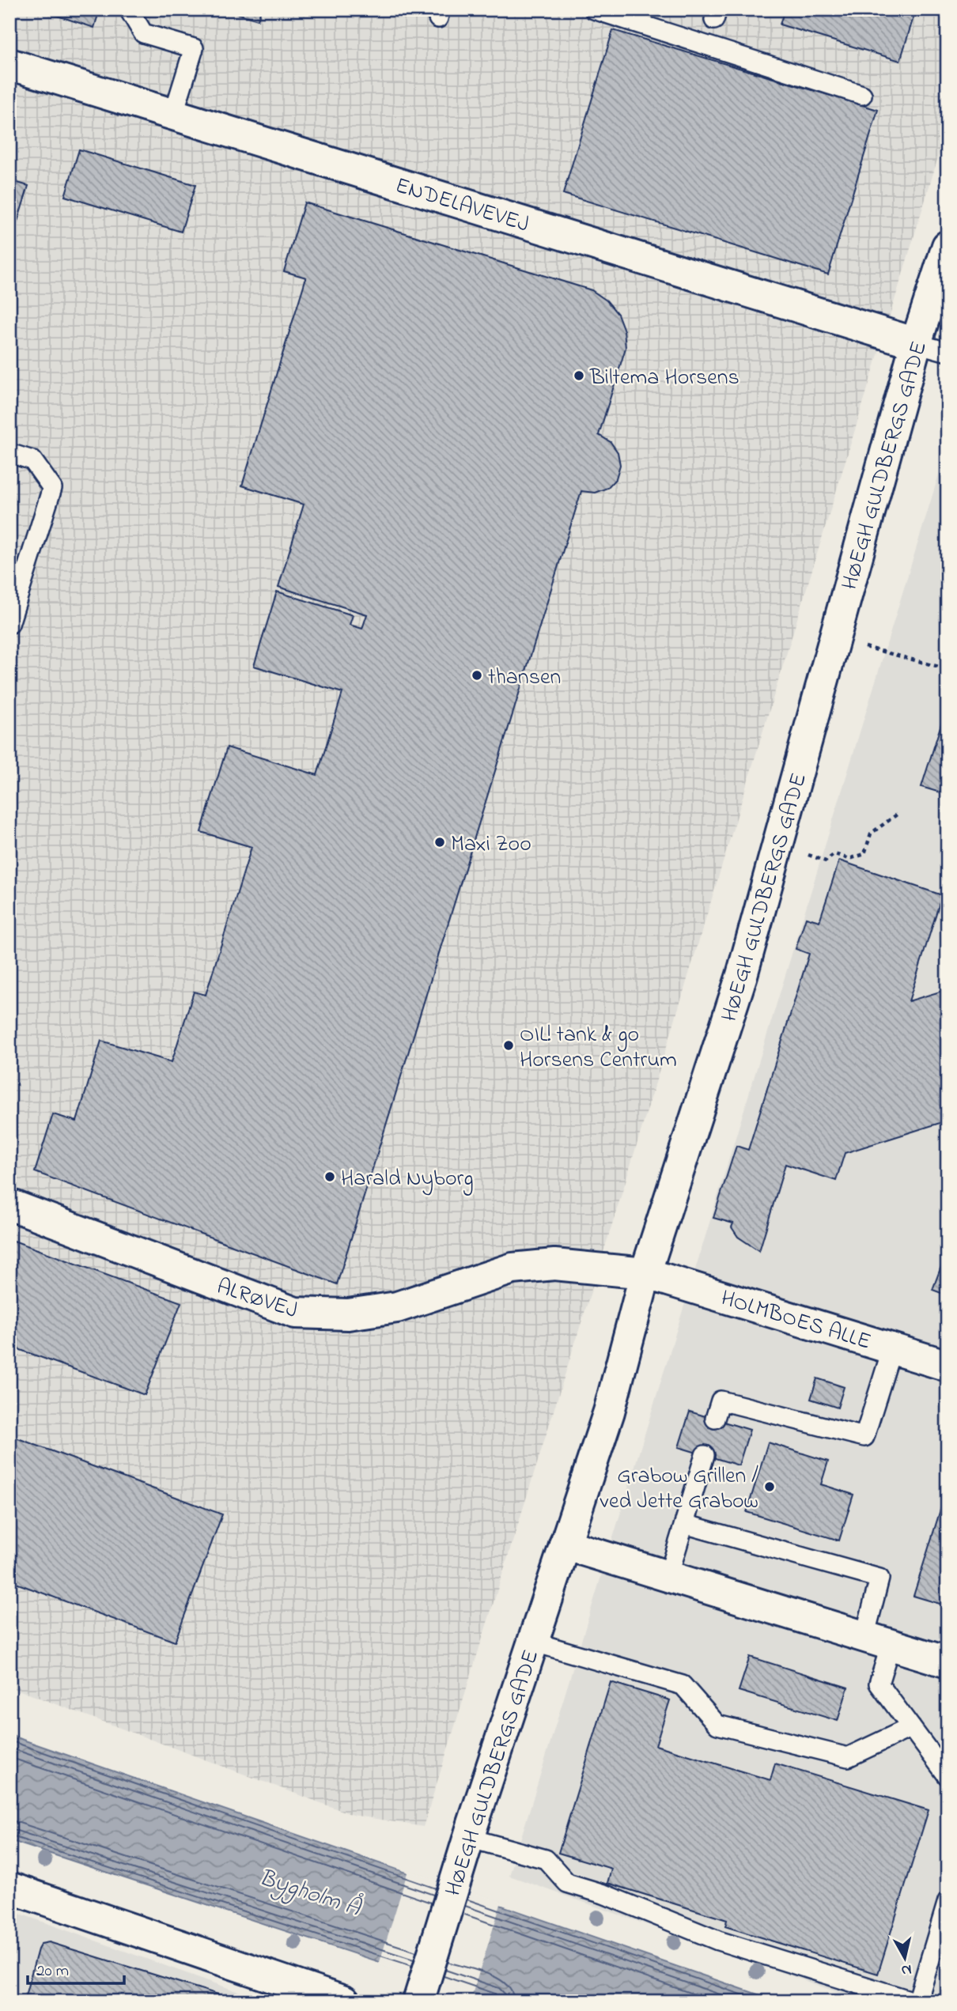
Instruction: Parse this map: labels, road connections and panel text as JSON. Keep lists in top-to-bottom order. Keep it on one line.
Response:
{"streets":{"street":["ENDELAVEVEJ","HØEGH GULDBERGS GADE","ALRØVEJ","HOLMBOES ALLE"]},"crossings":[["ENDELAVEVEJ","HØEGH GULDBERGS GADE"],["HØEGH GULDBERGS GADE","ALRØVEJ"],["HØEGH GULDBERGS GADE","HOLMBOES ALLE"],["ALRØVEJ","HOLMBOES ALLE"]],"water":["Bygholm Å"],"places":["Biltema Horsens","thansen","Maxi Zoo","OIL! tank & go Horsens Centrum","Harald Nyborg","Grabow Grillen / ved Jette Grabow"],"scale_bar":"20 m","north":"bottom"}
